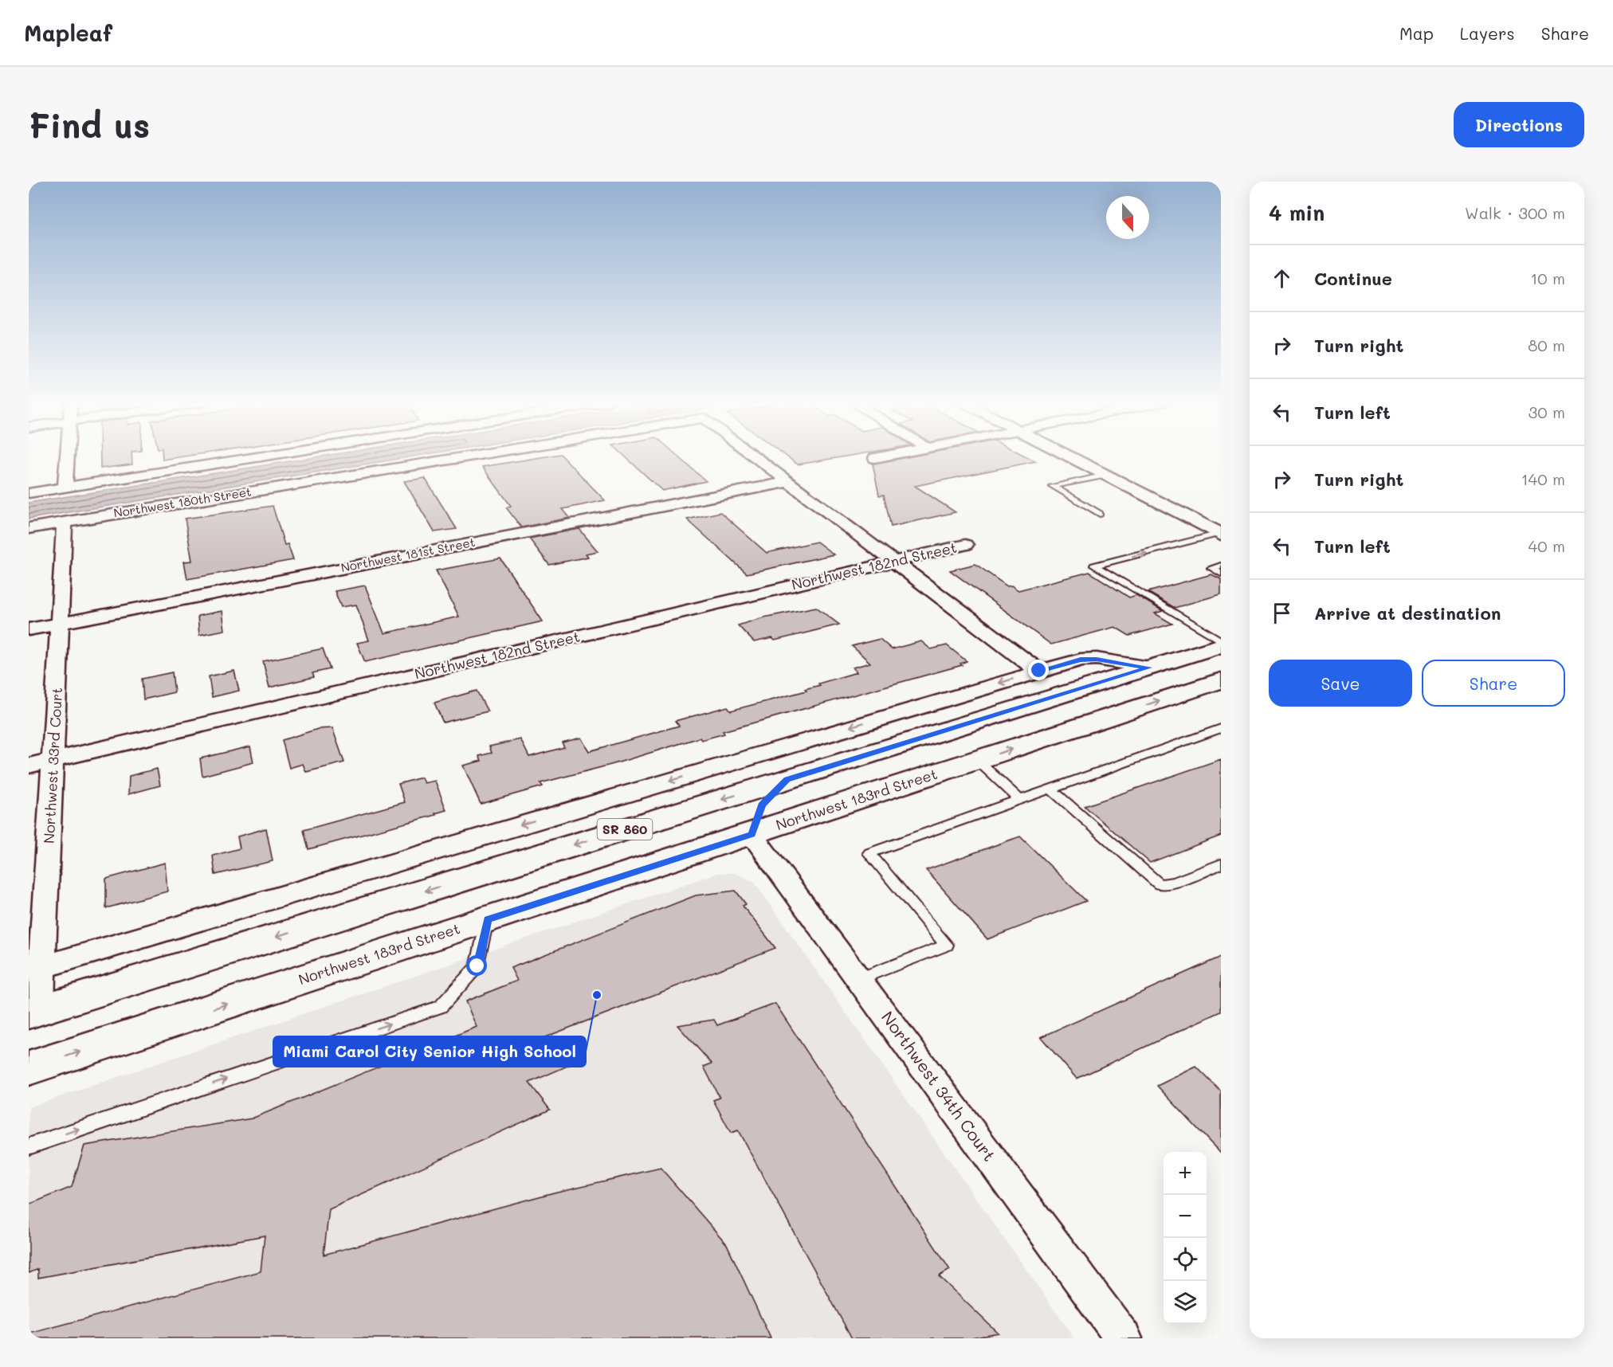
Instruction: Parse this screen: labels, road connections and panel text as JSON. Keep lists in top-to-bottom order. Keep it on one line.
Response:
{"streets":{"main road":["Northwest 183rd Street","SR 860"],"street":["Northwest 180th Street","Northwest 181st Street","Northwest 182nd Street","Northwest 33rd Court","Northwest 34th Court"]},"crossings":[["Northwest 180th Street","Northwest 181st Street"],["Northwest 180th Street","Northwest 33rd Court"],["Northwest 181st Street","Northwest 33rd Court"],["Northwest 182nd Street","Northwest 33rd Court"],["Northwest 33rd Court","SR 860"],["Northwest 183rd Street","Northwest 34th Court"]],"places":["Miami Carol City Senior High School"],"north":"bottom","page":{"header":"Mapleaf","nav":["Map","Layers","Share"],"buttons":["Directions",["Save","Share"]],"title":"Find us","heading":["4 min","Walk · 300 m"],"list":[["Continue","10 m"],["Turn right","80 m"],["Turn left","30 m"],["Turn right","140 m"],["Turn left","40 m"],"Arrive at destination"],"map_buttons":["+","−"]}}
